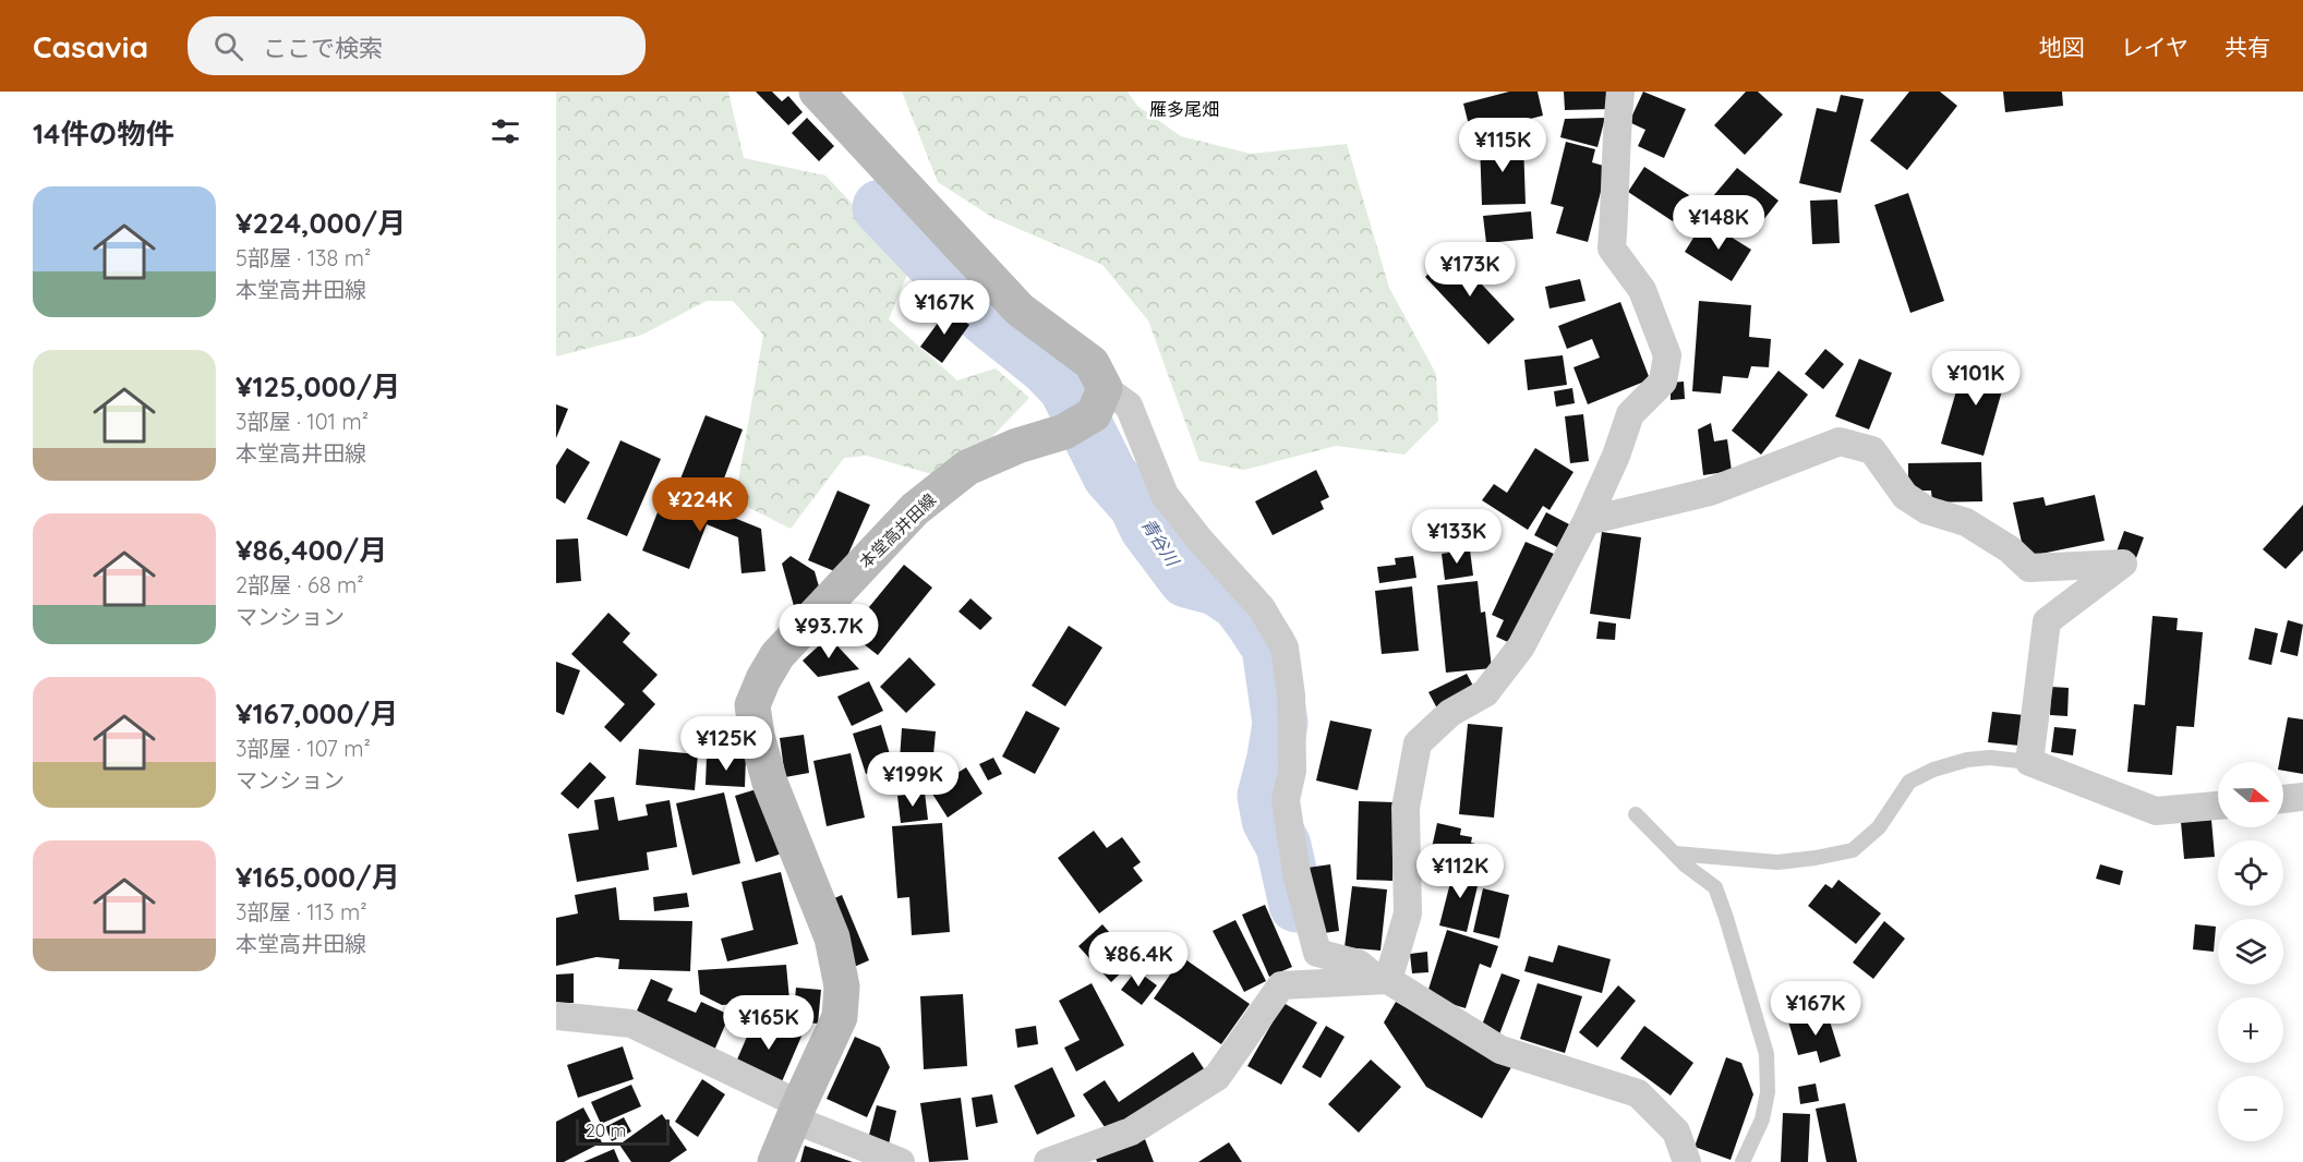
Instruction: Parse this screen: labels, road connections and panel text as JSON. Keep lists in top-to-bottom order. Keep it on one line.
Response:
{"streets":{"main road":["本堂高井田線"]},"districts":["雁多尾畑"],"water":["青谷川"],"scale_bar":"20 m","north":"right","page":{"header":"Casavia","search":"ここで検索","nav":["地図","レイヤ","共有"],"heading":"14件の物件","price":["¥115K","¥148K","¥173K","¥167K","¥101K","¥224K","¥133K","¥93.7K","¥125K","¥199K","¥112K","¥86.4K","¥167K","¥165K"],"list":[{"name":"¥224,000/月","note":"5部屋 · 138 m² · 本堂高井田線"},{"name":"¥125,000/月","note":"3部屋 · 101 m² · 本堂高井田線"},{"name":"¥86,400/月","note":"2部屋 · 68 m² · マンション"},{"name":"¥167,000/月","note":"3部屋 · 107 m² · マンション"},{"name":"¥165,000/月","note":"3部屋 · 113 m² · 本堂高井田線"}],"map_buttons":["+","−"],"scale":"20 m"}}
